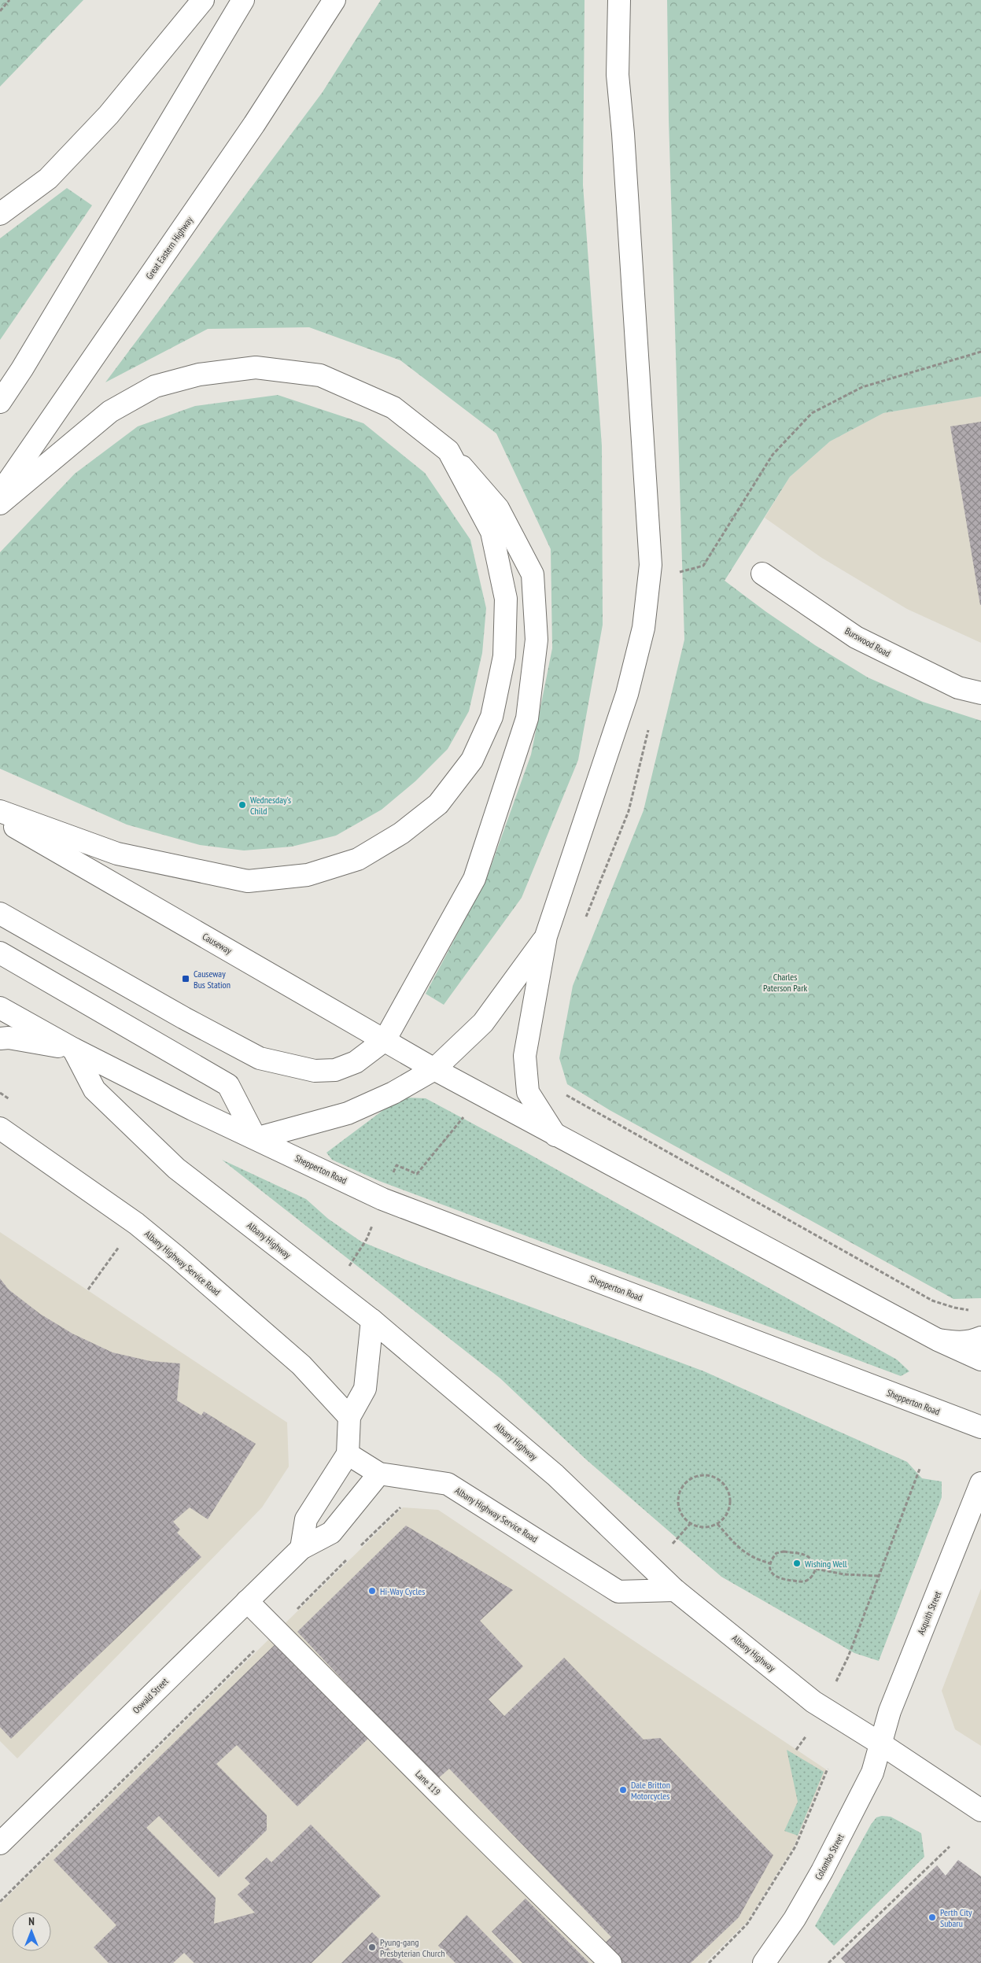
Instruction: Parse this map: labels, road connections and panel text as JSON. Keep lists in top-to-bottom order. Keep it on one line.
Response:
{"streets":{"main road":["Great Eastern Highway","Burswood Road","Causeway","Shepperton Road","Albany Highway","Albany Highway Service Road","Asquith Street","Oswald Street","Lane 119","Colombo Street"]},"crossings":[["Albany Highway","Albany Highway Service Road"],["Albany Highway","Asquith Street"],["Albany Highway","Colombo Street"],["Albany Highway Service Road","Oswald Street"],["Asquith Street","Colombo Street"],["Oswald Street","Lane 119"]],"parks":["Charles Paterson Park"],"places":{"other":["Wednesday's Child","Wishing Well","Hi-Way Cycles","Dale Britton Motorcycles","Perth City Subaru","Pyung-gang Presbyterian Church"],"transit":["Causeway Bus Station"]},"north":"top"}
